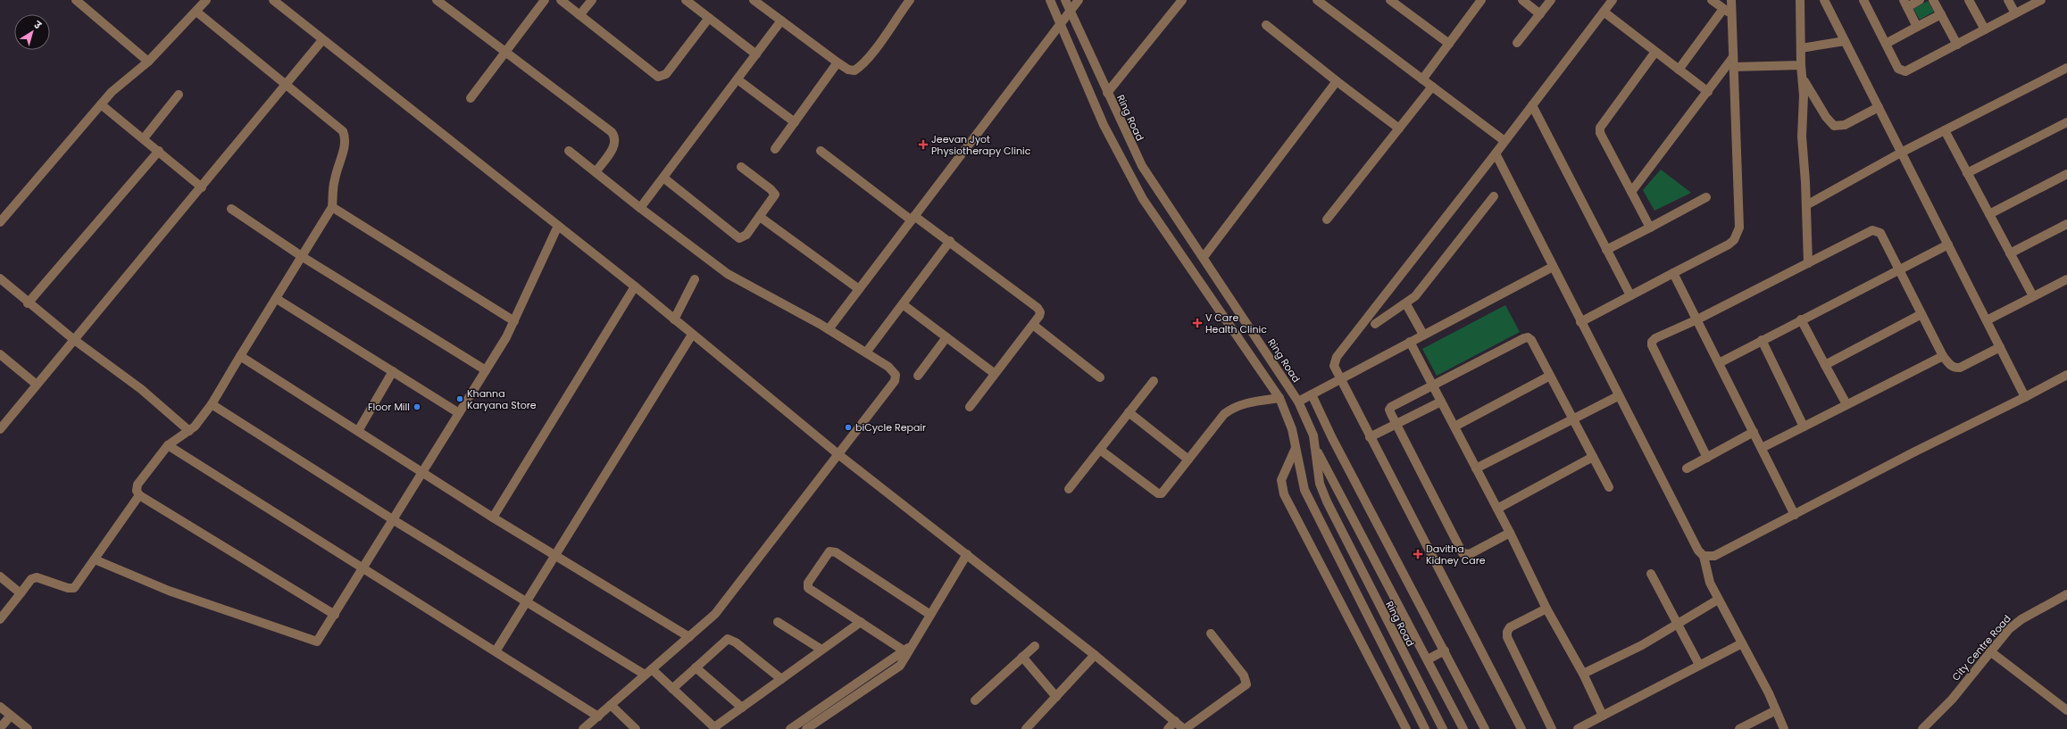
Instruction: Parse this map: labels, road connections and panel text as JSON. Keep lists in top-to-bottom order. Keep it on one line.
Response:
{"streets":{"street":["Ring Road","City Centre Road"]},"places":{"health":["Jeevan Jyot Physiotherapy Clinic","V Care Health Clinic","Davitha Kidney Care"],"other":["Khanna Karyana Store","Floor Mill","biCycle Repair"]},"north":"top right"}
